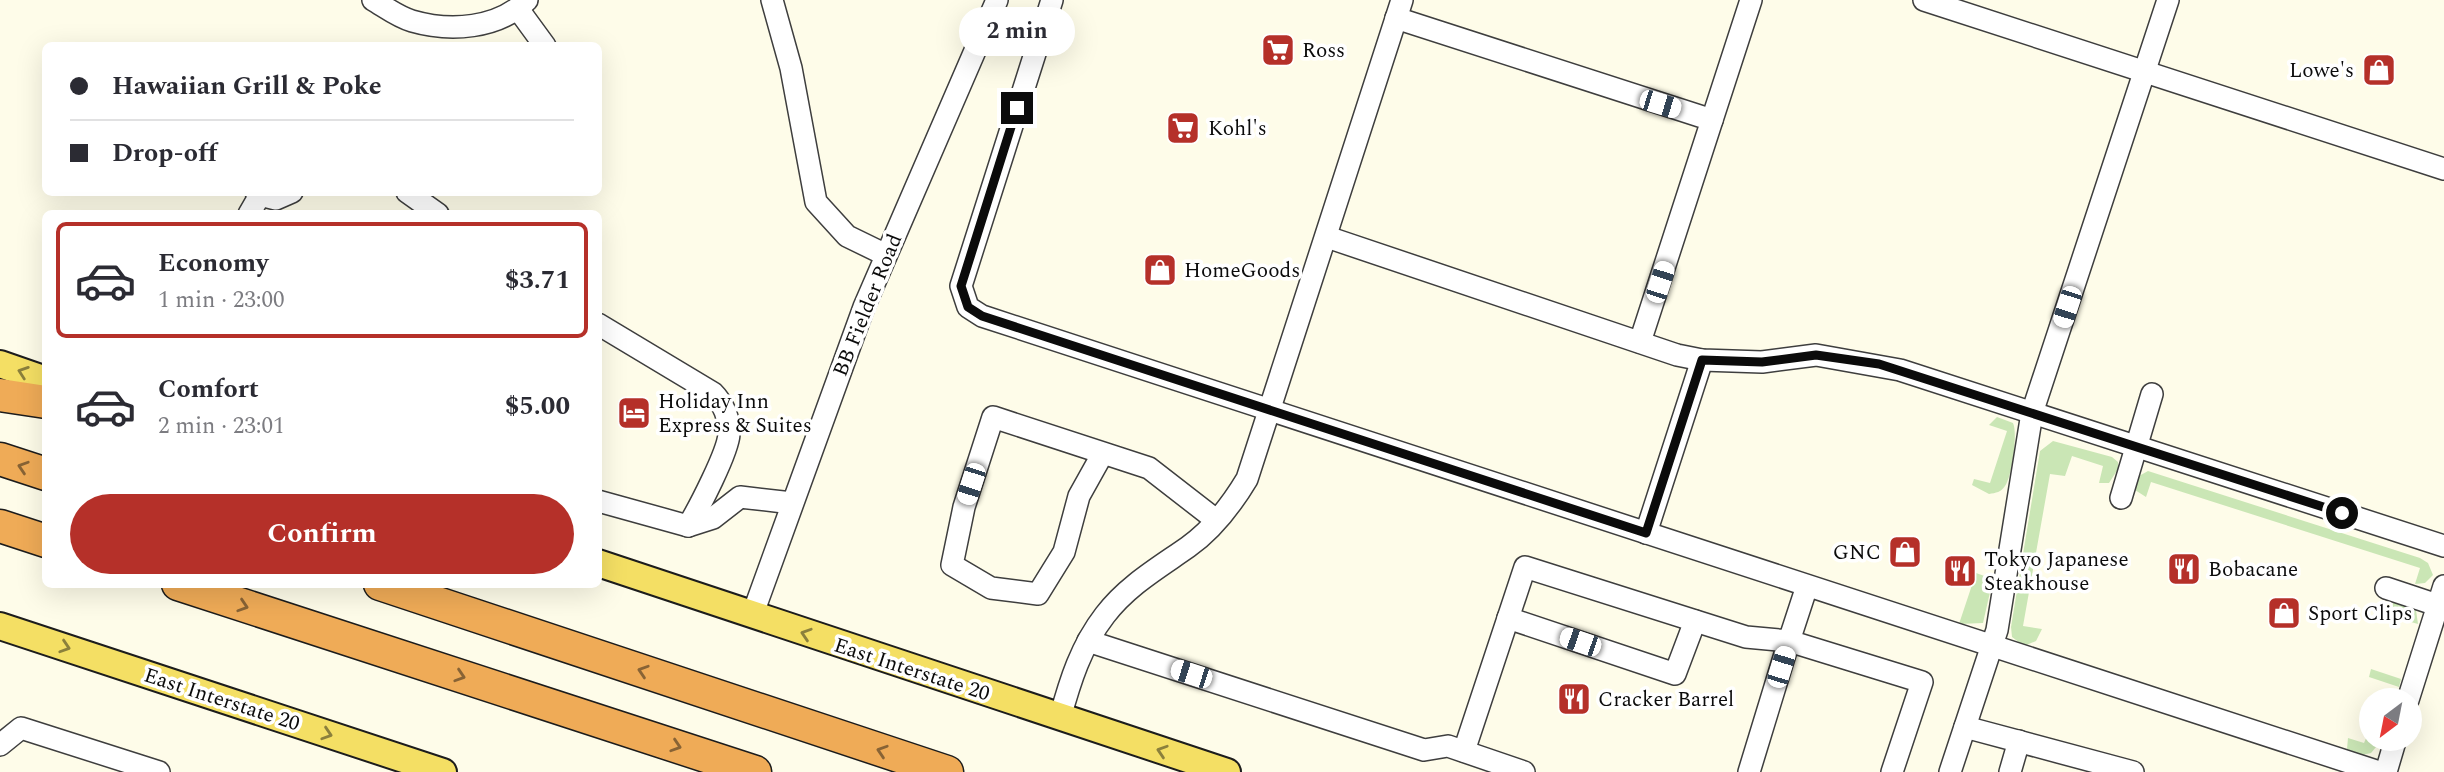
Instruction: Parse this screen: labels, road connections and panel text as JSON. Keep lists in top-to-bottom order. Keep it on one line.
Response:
{"streets":{"main road":["East Interstate 20"],"street":["BB Fielder Road"]},"crossings":[["BB Fielder Road","East Interstate 20"]],"places":{"supermarket":["Ross","Kohl's"],"shop":["Lowe's","HomeGoods","GNC","Sport Clips"],"hotel":["Holiday Inn Express & Suites"],"restaurant":["Bobacane","Tokyo Japanese Steakhouse","Cracker Barrel"]},"north":"bottom left","page":{"bubble":"2 min","banner":["Hawaiian Grill & Poke","Drop-off"],"list":[{"name":"Economy","note":"1 min · 23:00","value":"$3.71"},{"name":"Comfort","note":"2 min · 23:01","value":"$5.00"}],"buttons":"Confirm"}}
